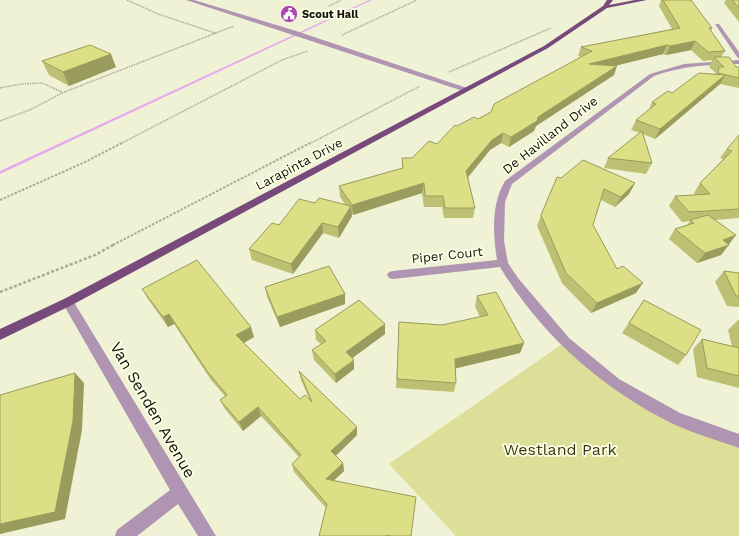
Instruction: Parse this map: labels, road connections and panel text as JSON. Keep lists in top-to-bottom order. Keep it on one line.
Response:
{"streets":{"main road":["Larapinta Drive"],"street":["De Havilland Drive","Piper Court","Van Senden Avenue"]},"crossings":[["De Havilland Drive","Piper Court"],["Larapinta Drive","Van Senden Avenue"]],"parks":["Westland Park"],"places":{"public building":["Scout Hall"]}}
